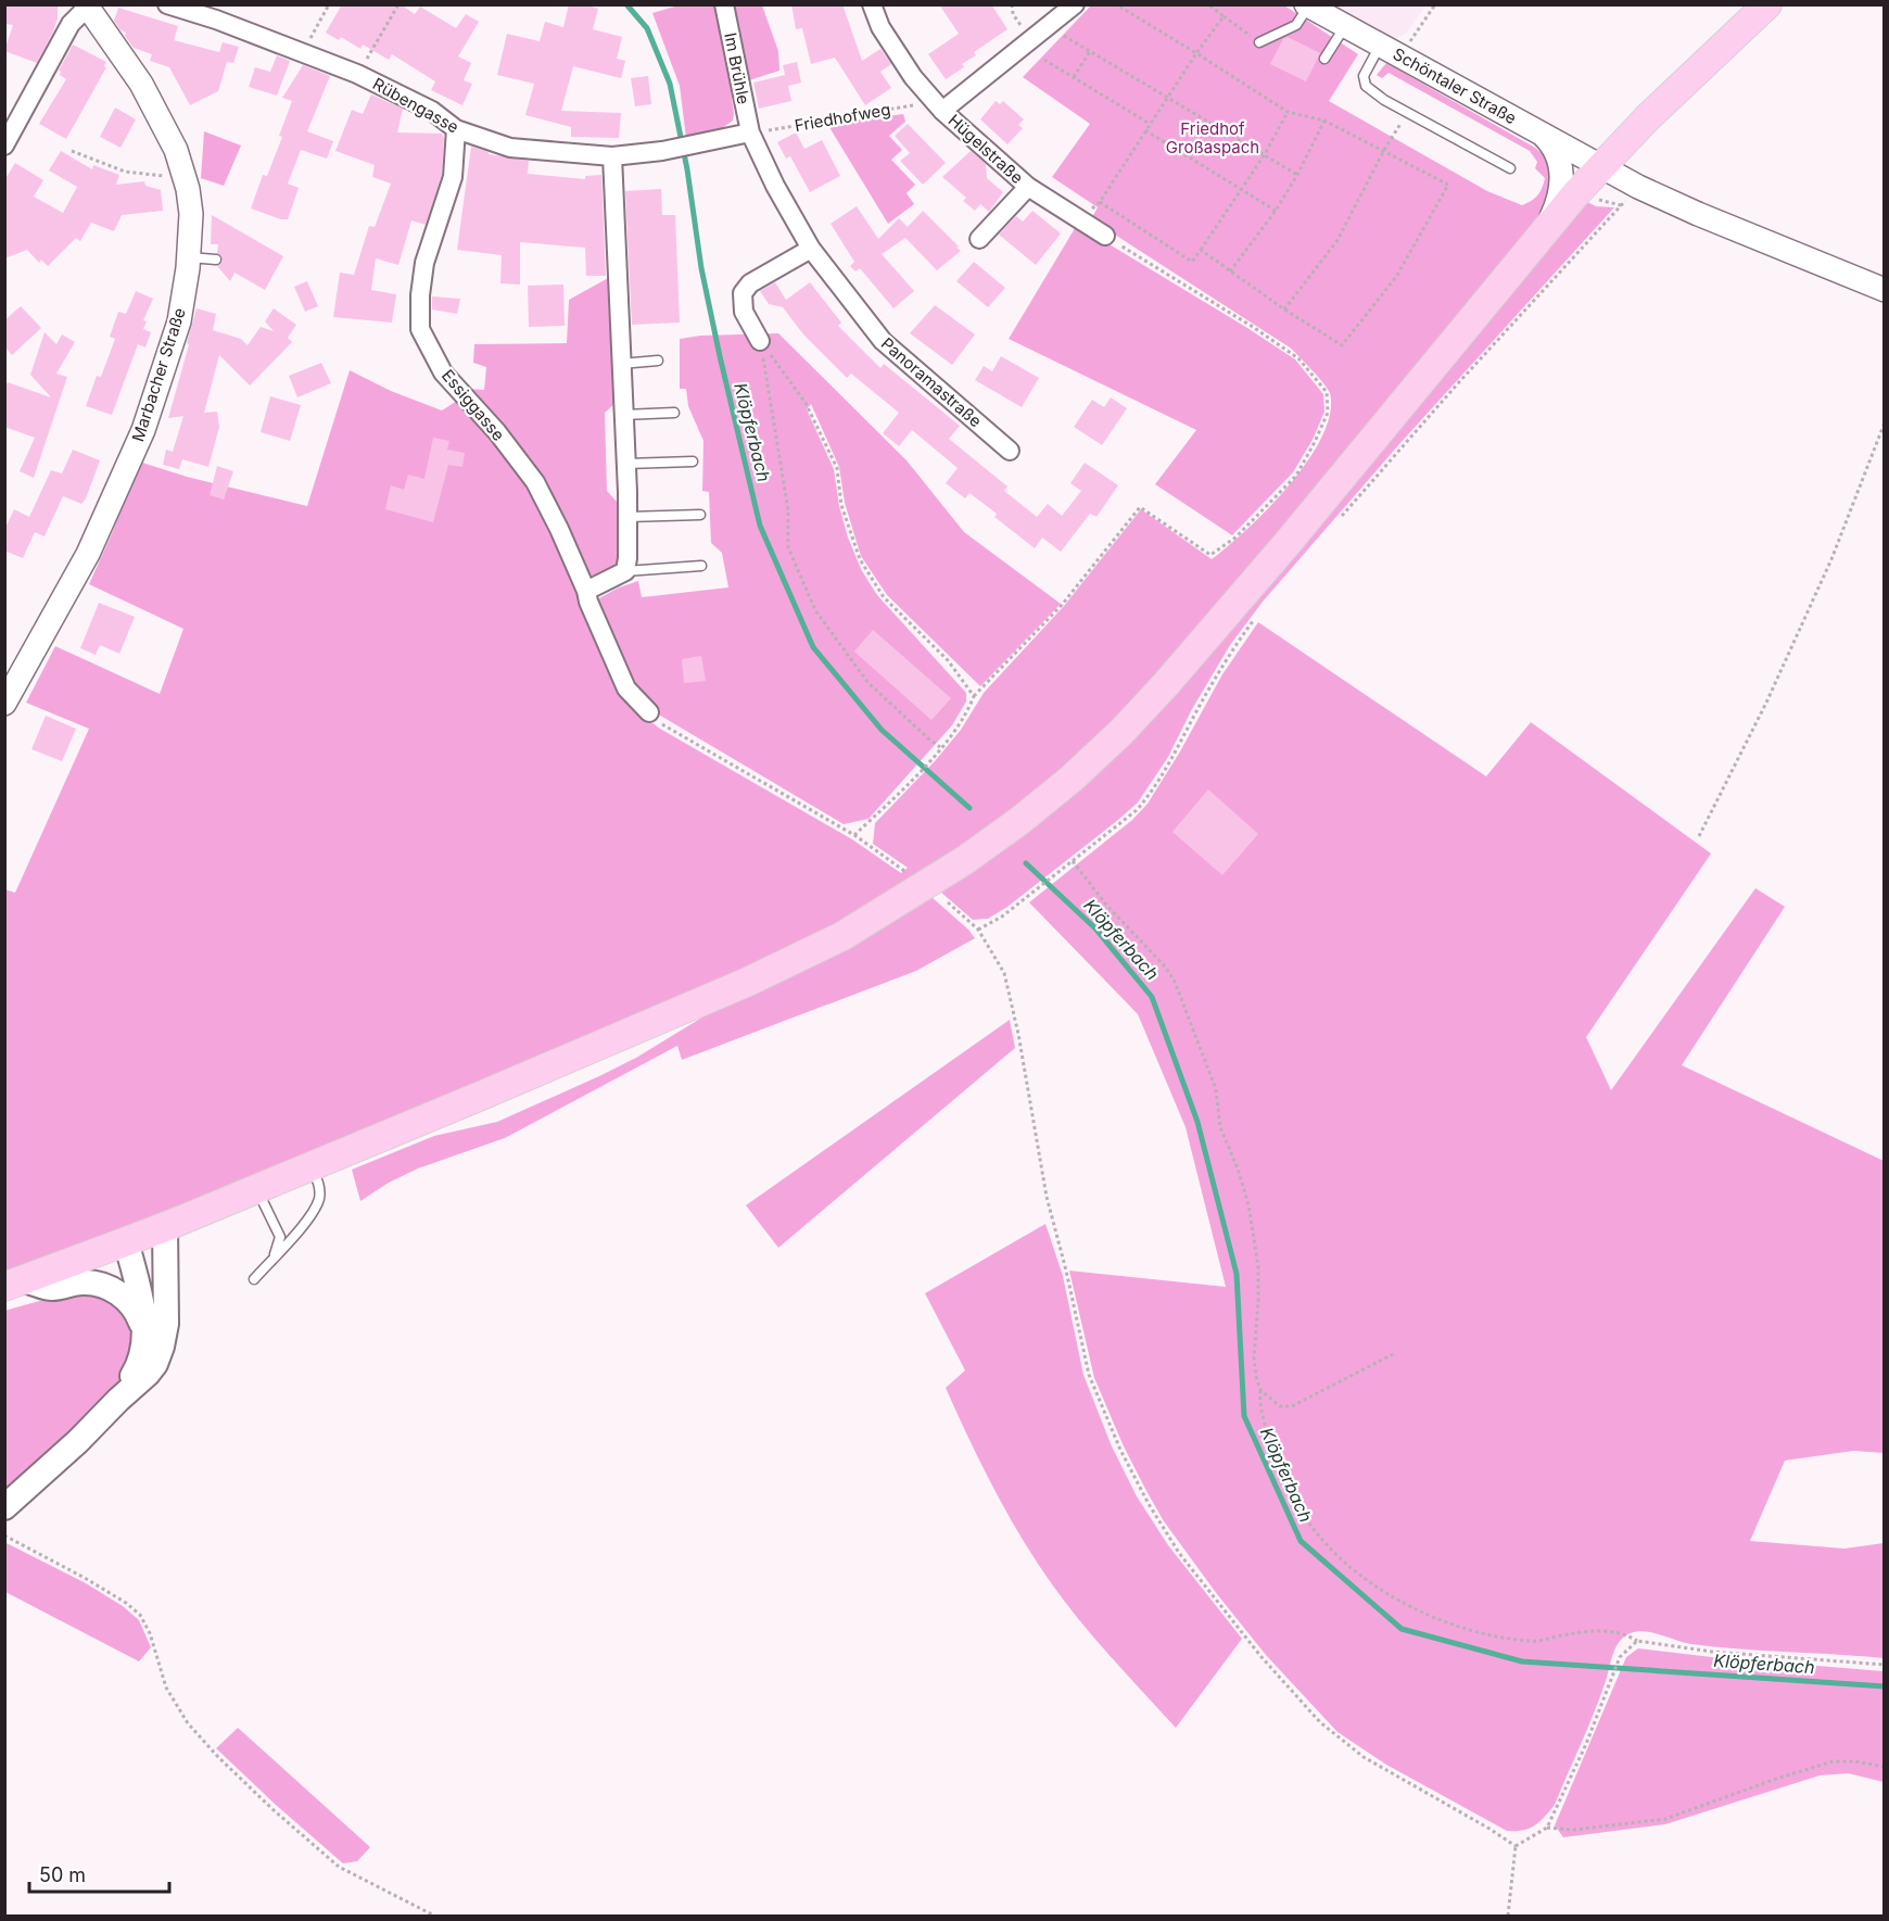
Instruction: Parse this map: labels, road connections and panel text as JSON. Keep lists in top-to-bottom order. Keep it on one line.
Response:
{"streets":{"street":["Im Brühle","Schöntaler Straße","Rübengasse","Hügelstraße","Marbacher Straße","Panoramastraße","Essiggasse"],"path":["Friedhofweg"]},"crossings":[["Im Brühle","Rübengasse"],["Im Brühle","Friedhofweg"],["Im Brühle","Panoramastraße"],["Rübengasse","Friedhofweg"],["Rübengasse","Panoramastraße"],["Rübengasse","Essiggasse"],["Friedhofweg","Hügelstraße"],["Friedhofweg","Panoramastraße"]],"water":["Klöpferbach"],"parks":["Friedhof Großaspach"],"scale_bar":"50 m"}
